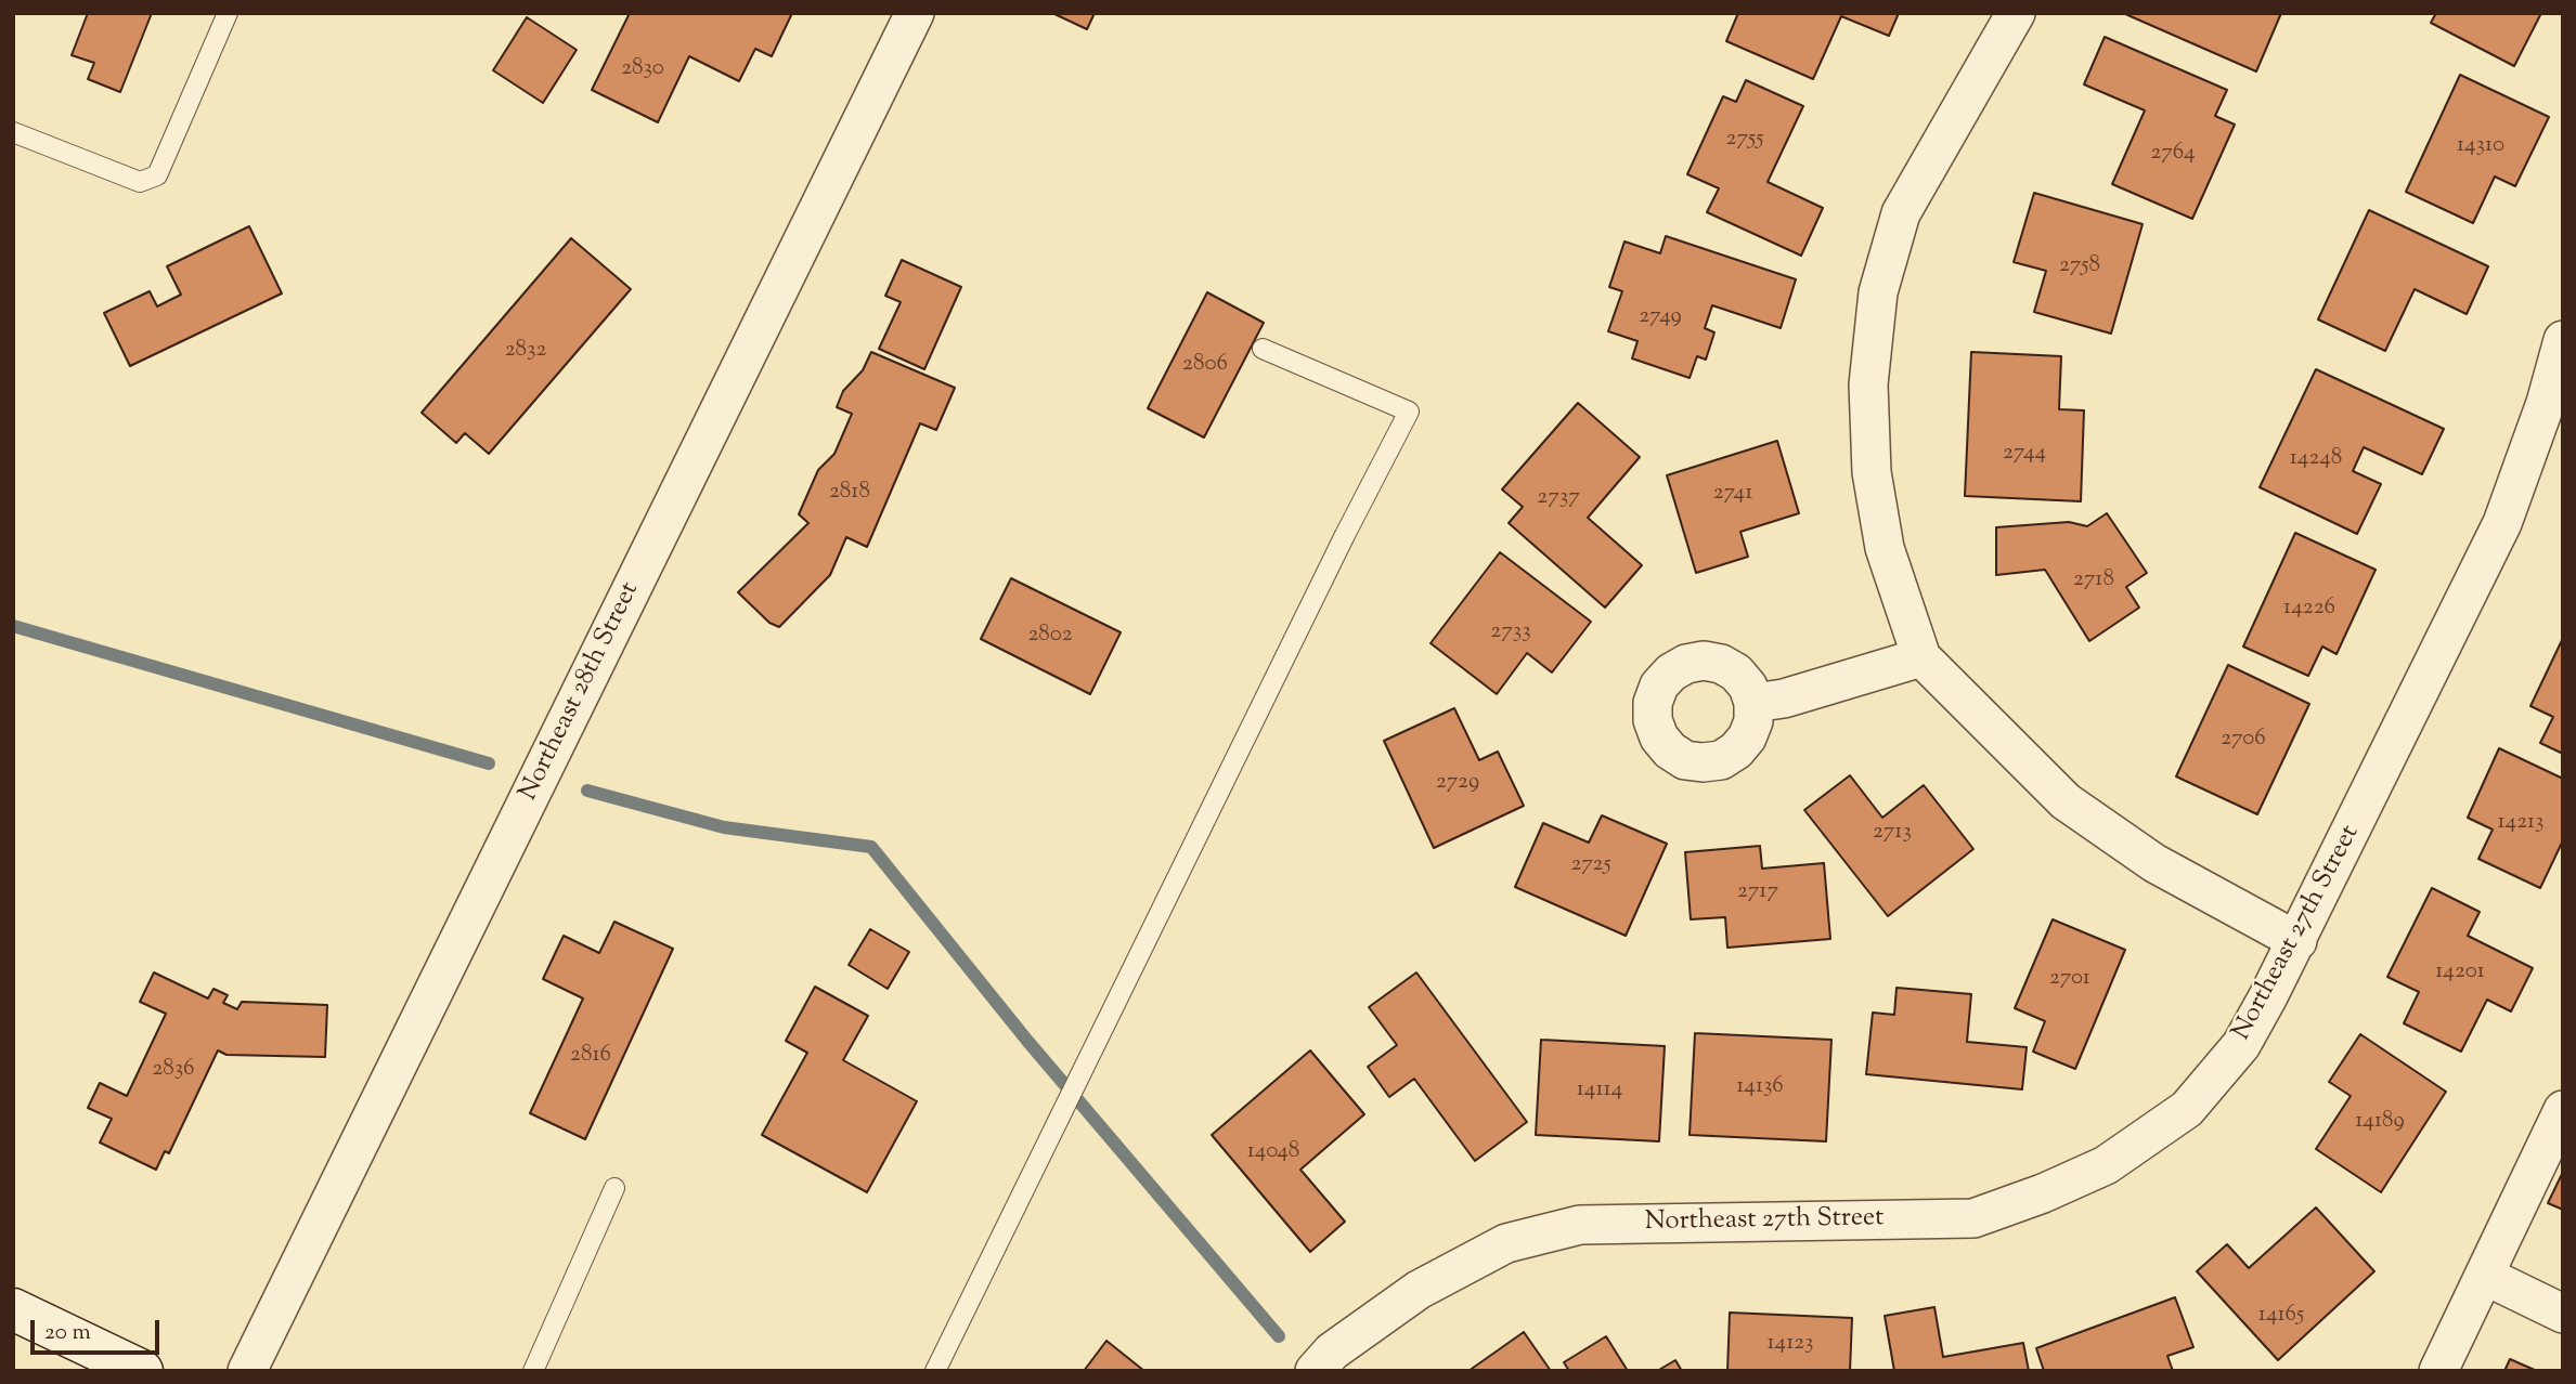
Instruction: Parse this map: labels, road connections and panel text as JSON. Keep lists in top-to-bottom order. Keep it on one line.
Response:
{"streets":{"street":["Northeast 28th Street","Northeast 27th Street"]},"house_numbers":["2830","2755","14310","2764","2758","2749","2832","2806","2744","14248","2818","2741","2737","2718","14226","2733","2802","2706","2729","14213","2713","2725","2717","14201","2701","2816","2836","14136","14114","14189","14048","14165","14123"],"scale_bar":"20 m"}
